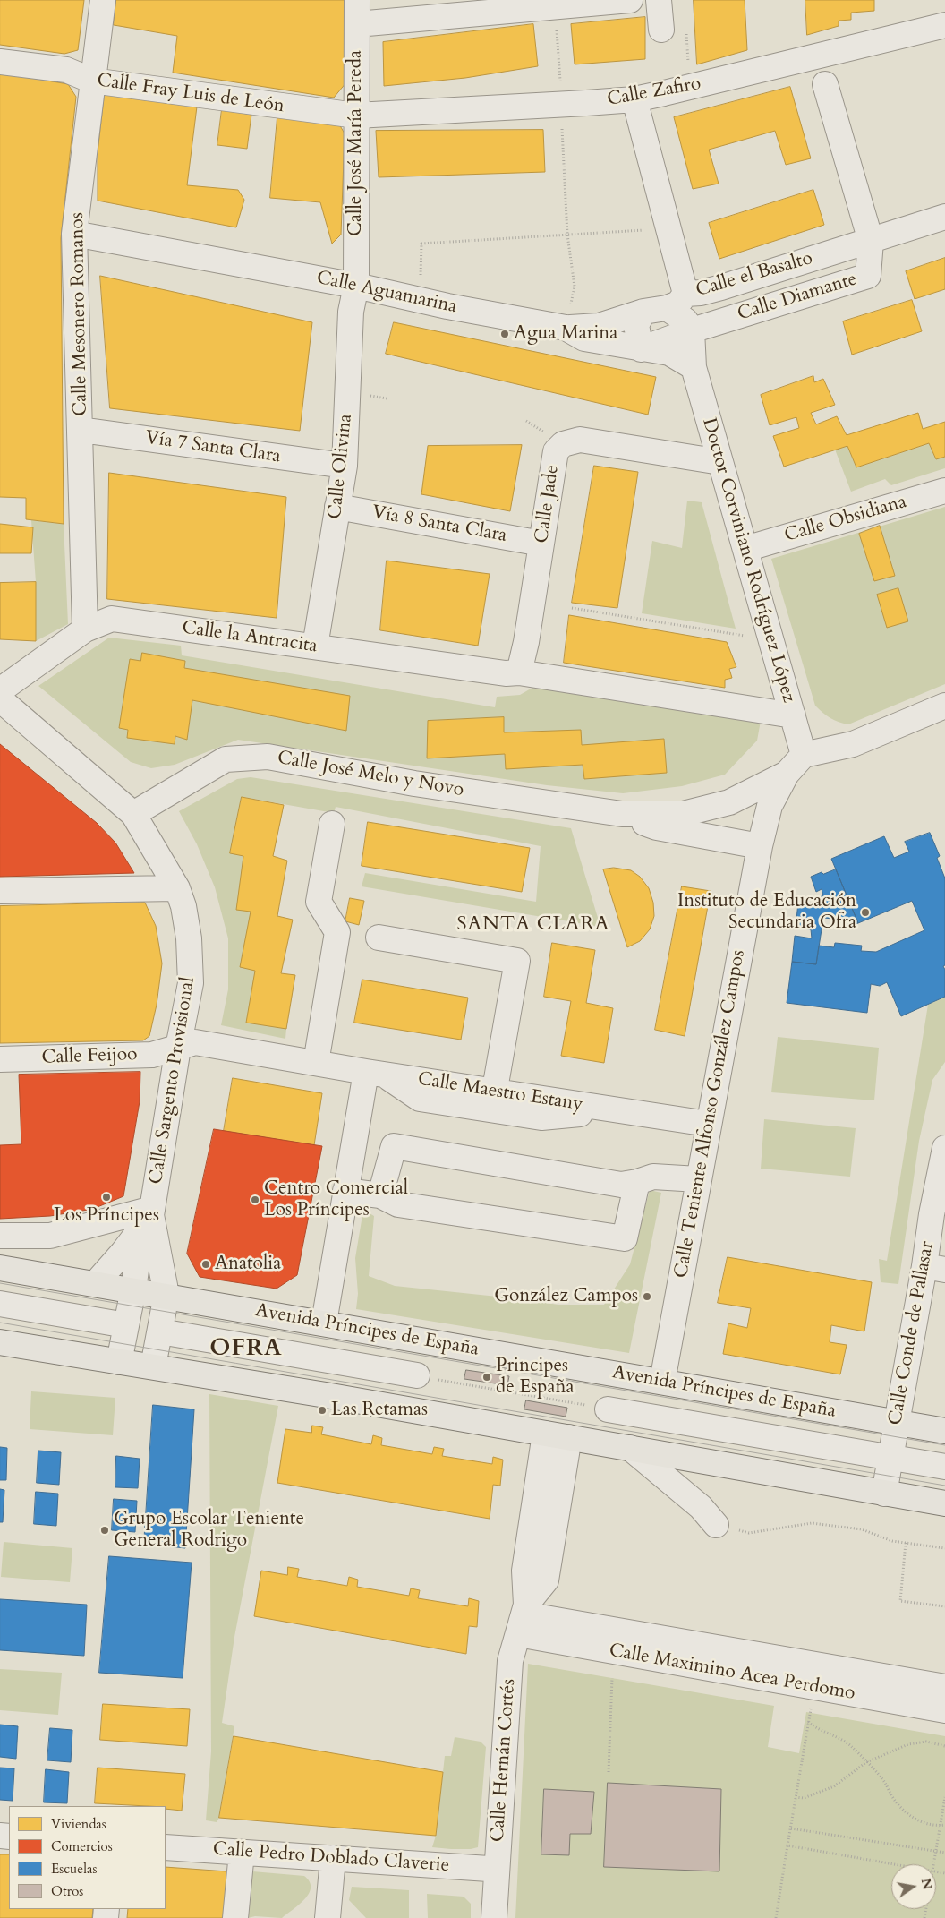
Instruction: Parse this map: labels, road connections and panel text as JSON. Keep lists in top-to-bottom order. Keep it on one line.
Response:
{"streets":{"main road":["Avenida Príncipes de España"],"street":["Calle Zafiro","Calle Fray Luis de León","Calle José María Pereda","Calle el Basalto","Calle Aguamarina","Calle Diamante","Calle Mesonero Romanos","Vía 7 Santa Clara","Calle Olivina","Calle Jade","Calle Obsidiana","Vía 8 Santa Clara","Doctor Corviniano Rodríguez López","Calle la Antracita","Calle José Melo y Novo","Calle Feijoo","Calle Sargento Provisional","Calle Maestro Estany","Calle Teniente Alfonso González Campos","Calle Conde de Pallasar","Calle Maximino Acea Perdomo","Calle Hernán Cortés","Calle Pedro Doblado Claverie"]},"crossings":[["Calle Zafiro","Calle Fray Luis de León"],["Calle Zafiro","Calle José María Pereda"],["Calle Fray Luis de León","Calle José María Pereda"],["Calle Fray Luis de León","Calle Mesonero Romanos"],["Calle José María Pereda","Calle Aguamarina"],["Calle José María Pereda","Calle Olivina"],["Calle el Basalto","Calle Aguamarina"],["Calle el Basalto","Calle Diamante"],["Calle Aguamarina","Calle Diamante"],["Calle Aguamarina","Calle Mesonero Romanos"],["Calle Aguamarina","Calle Olivina"],["Calle Aguamarina","Doctor Corviniano Rodríguez López"],["Calle Diamante","Doctor Corviniano Rodríguez López"],["Calle Mesonero Romanos","Vía 7 Santa Clara"],["Calle Mesonero Romanos","Calle la Antracita"],["Vía 7 Santa Clara","Calle Olivina"],["Calle Olivina","Vía 8 Santa Clara"],["Calle Olivina","Calle la Antracita"],["Calle Jade","Vía 8 Santa Clara"],["Calle Jade","Doctor Corviniano Rodríguez López"],["Calle Jade","Calle la Antracita"],["Calle Obsidiana","Doctor Corviniano Rodríguez López"],["Doctor Corviniano Rodríguez López","Calle la Antracita"],["Calle José Melo y Novo","Calle Sargento Provisional"],["Calle Feijoo","Calle Sargento Provisional"],["Calle Feijoo","Calle Maestro Estany"],["Calle Sargento Provisional","Calle Maestro Estany"],["Calle Sargento Provisional","Avenida Príncipes de España"],["Calle Maestro Estany","Calle Teniente Alfonso González Campos"],["Calle Teniente Alfonso González Campos","Avenida Príncipes de España"],["Avenida Príncipes de España","Calle Conde de Pallasar"],["Calle Maximino Acea Perdomo","Calle Hernán Cortés"],["Calle Hernán Cortés","Calle Pedro Doblado Claverie"]],"districts":["SANTA CLARA","OFRA"],"places":["Agua Marina","Instituto de Educación Secundaria Ofra","Los Príncipes","Centro Comercial Los Príncipes","Anatolia","González Campos","Principes de España","Las Retamas","Grupo Escolar Teniente General Rodrigo"],"legend":["Viviendas","Comercios","Escuelas","Otros"],"north":"right"}
